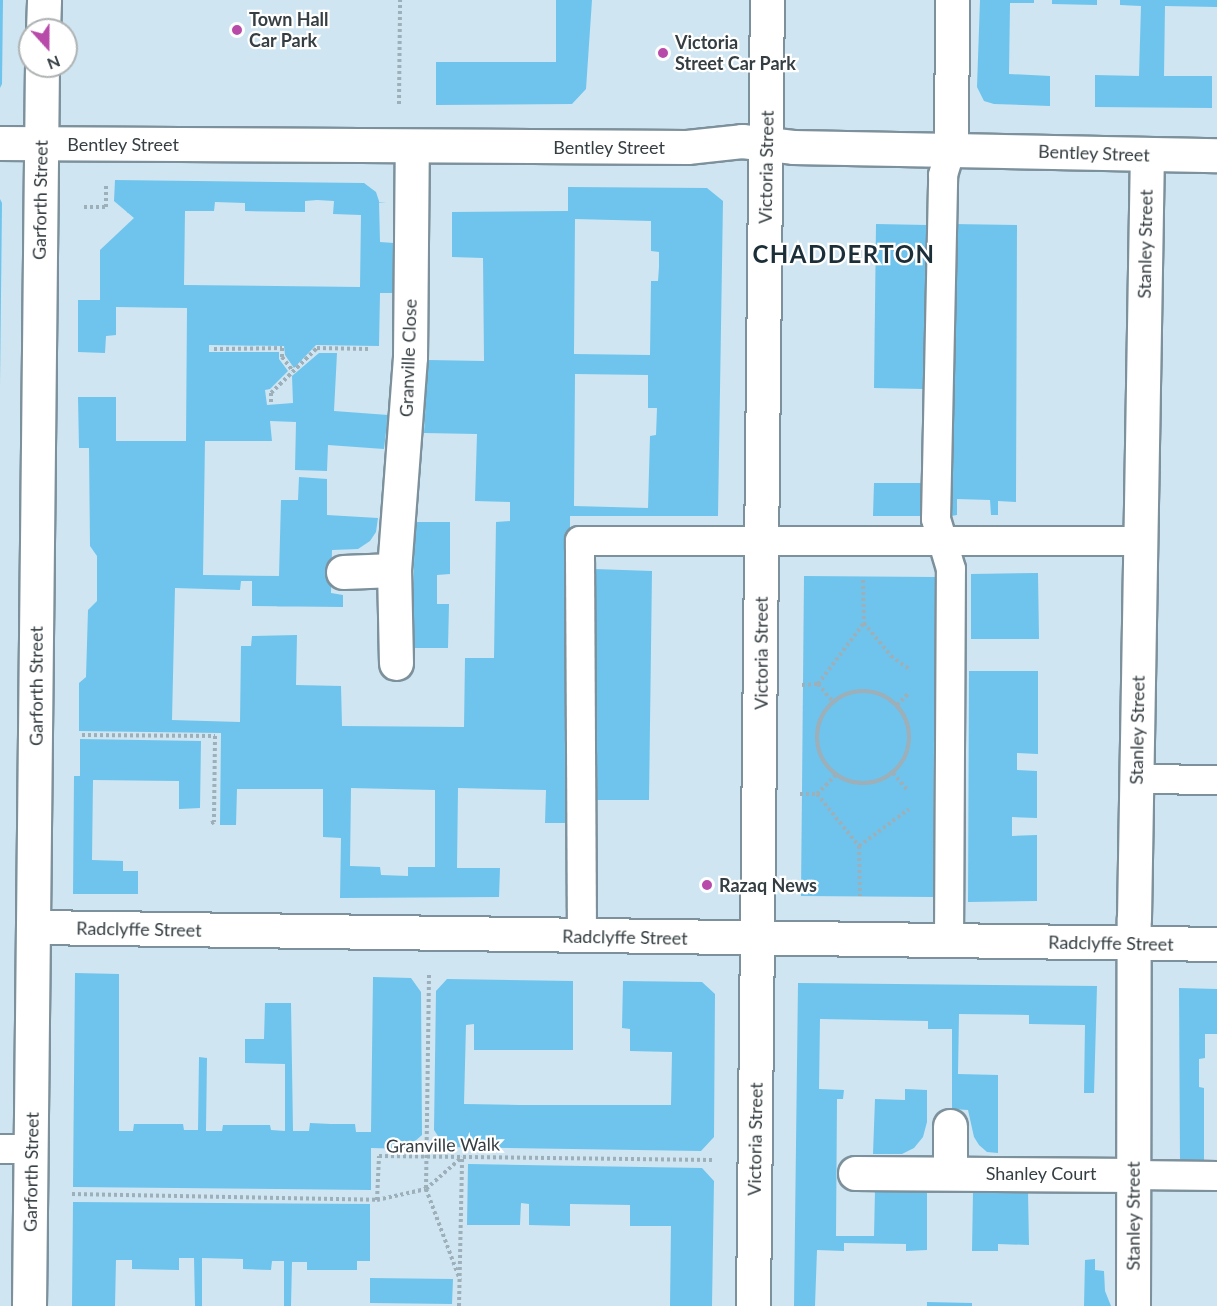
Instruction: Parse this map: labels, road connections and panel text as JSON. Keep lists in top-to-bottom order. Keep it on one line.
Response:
{"streets":{"street":["Bentley Street","Victoria Street","Garforth Street","Stanley Street","Granville Close","Radclyffe Street","Shanley Court"],"path":["Granville Walk"]},"crossings":[["Bentley Street","Victoria Street"],["Bentley Street","Garforth Street"],["Bentley Street","Stanley Street"],["Bentley Street","Granville Close"],["Victoria Street","Radclyffe Street"],["Victoria Street","Granville Walk"],["Garforth Street","Radclyffe Street"],["Stanley Street","Radclyffe Street"],["Stanley Street","Shanley Court"]],"districts":["CHADDERTON"],"places":["Town Hall Car Park","Victoria Street Car Park","Razaq News"],"north":"bottom"}
